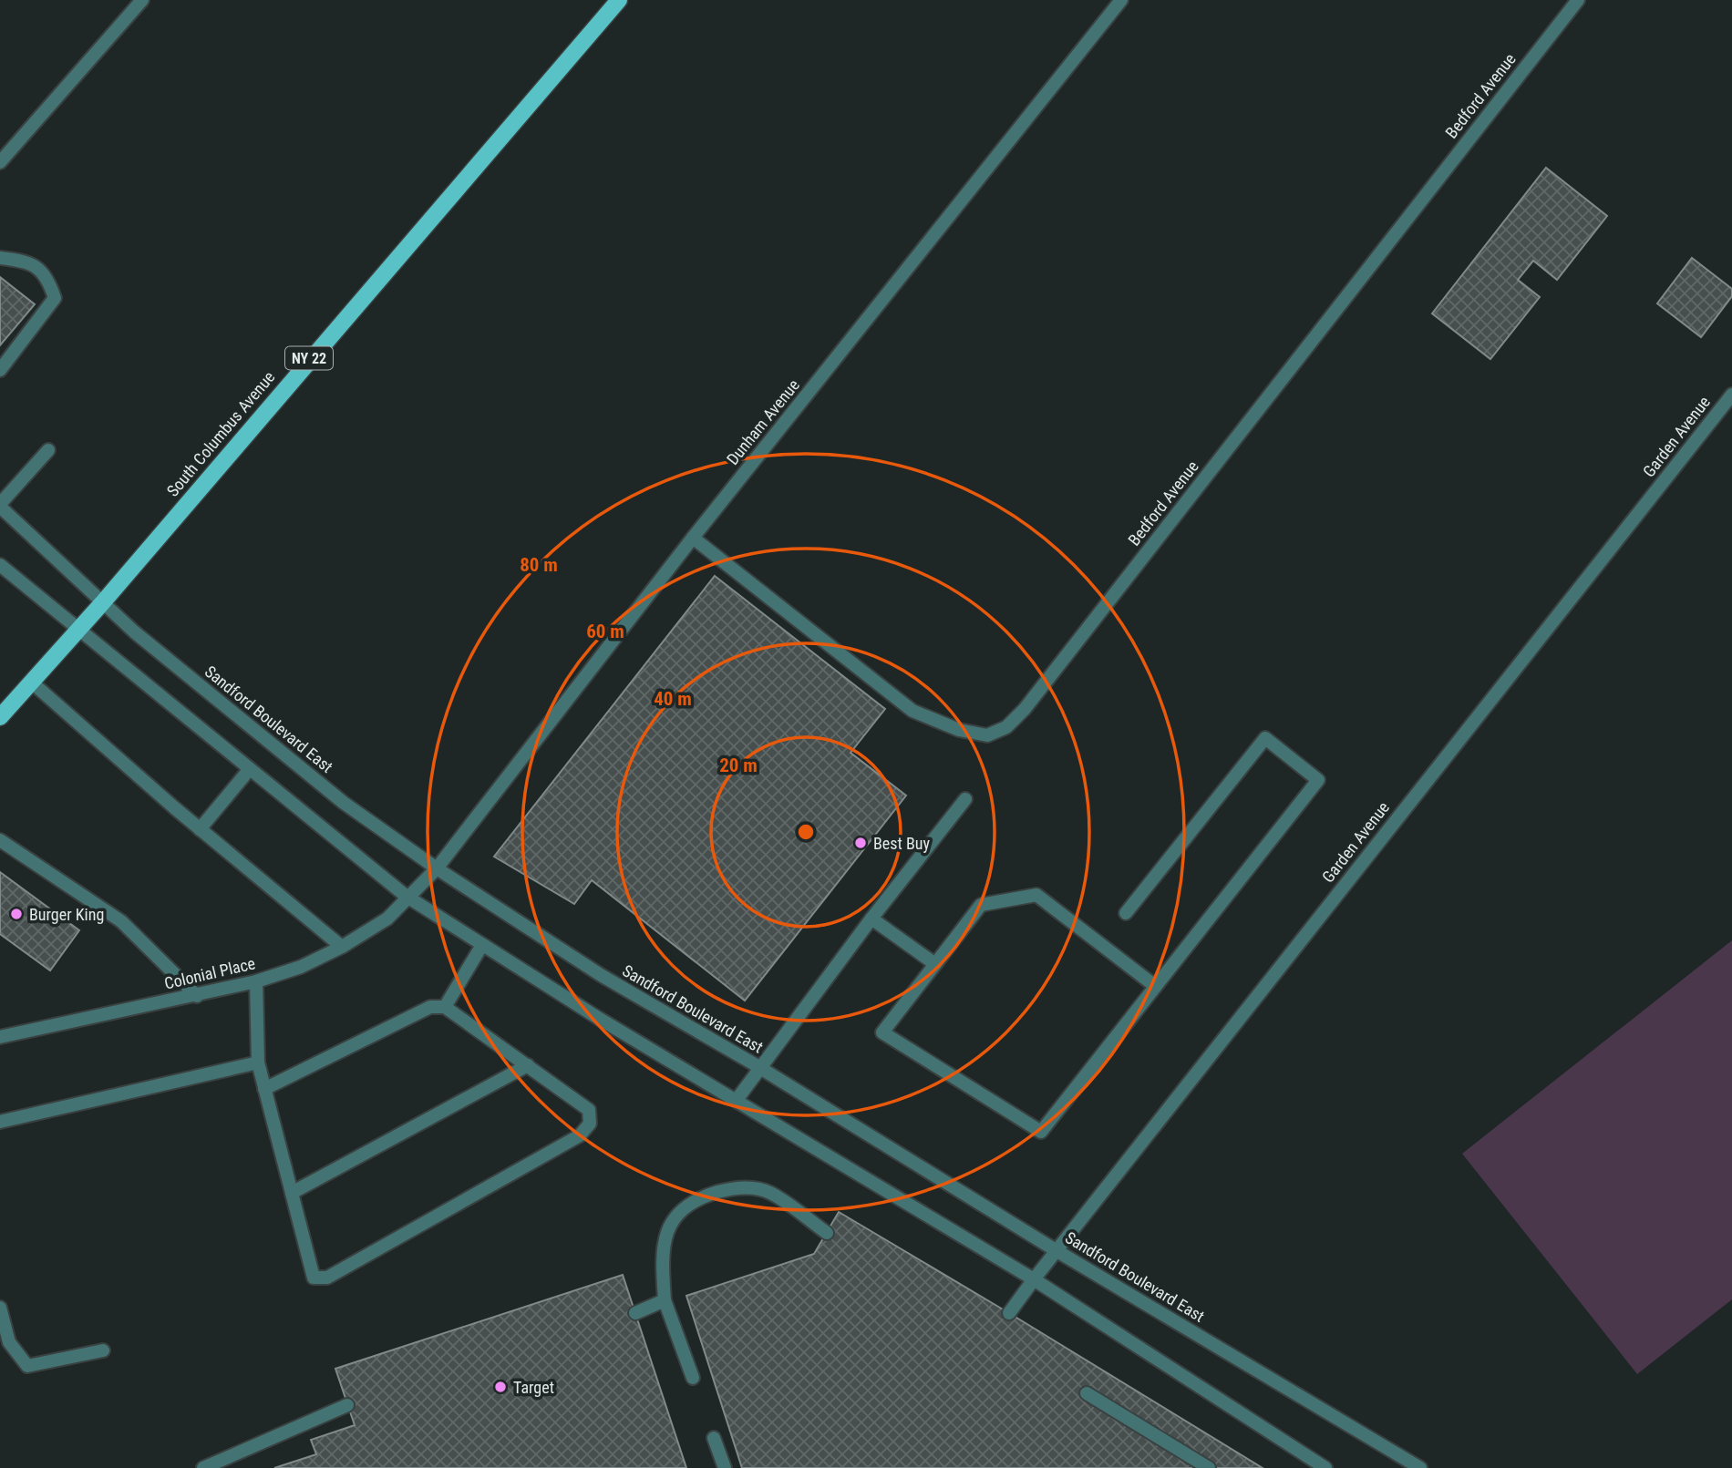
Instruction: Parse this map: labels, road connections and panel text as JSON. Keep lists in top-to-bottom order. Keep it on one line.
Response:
{"streets":{"main road":["NY 22","South Columbus Avenue"],"street":["Bedford Avenue","Dunham Avenue","Garden Avenue","Sandford Boulevard East","Colonial Place"]},"crossings":[["Bedford Avenue","Dunham Avenue"],["Dunham Avenue","Sandford Boulevard East"],["Dunham Avenue","Colonial Place"],["South Columbus Avenue","Sandford Boulevard East"],["Garden Avenue","Sandford Boulevard East"]],"places":["Best Buy","Burger King","Target"],"rings":["80 m","60 m","40 m","20 m"]}
